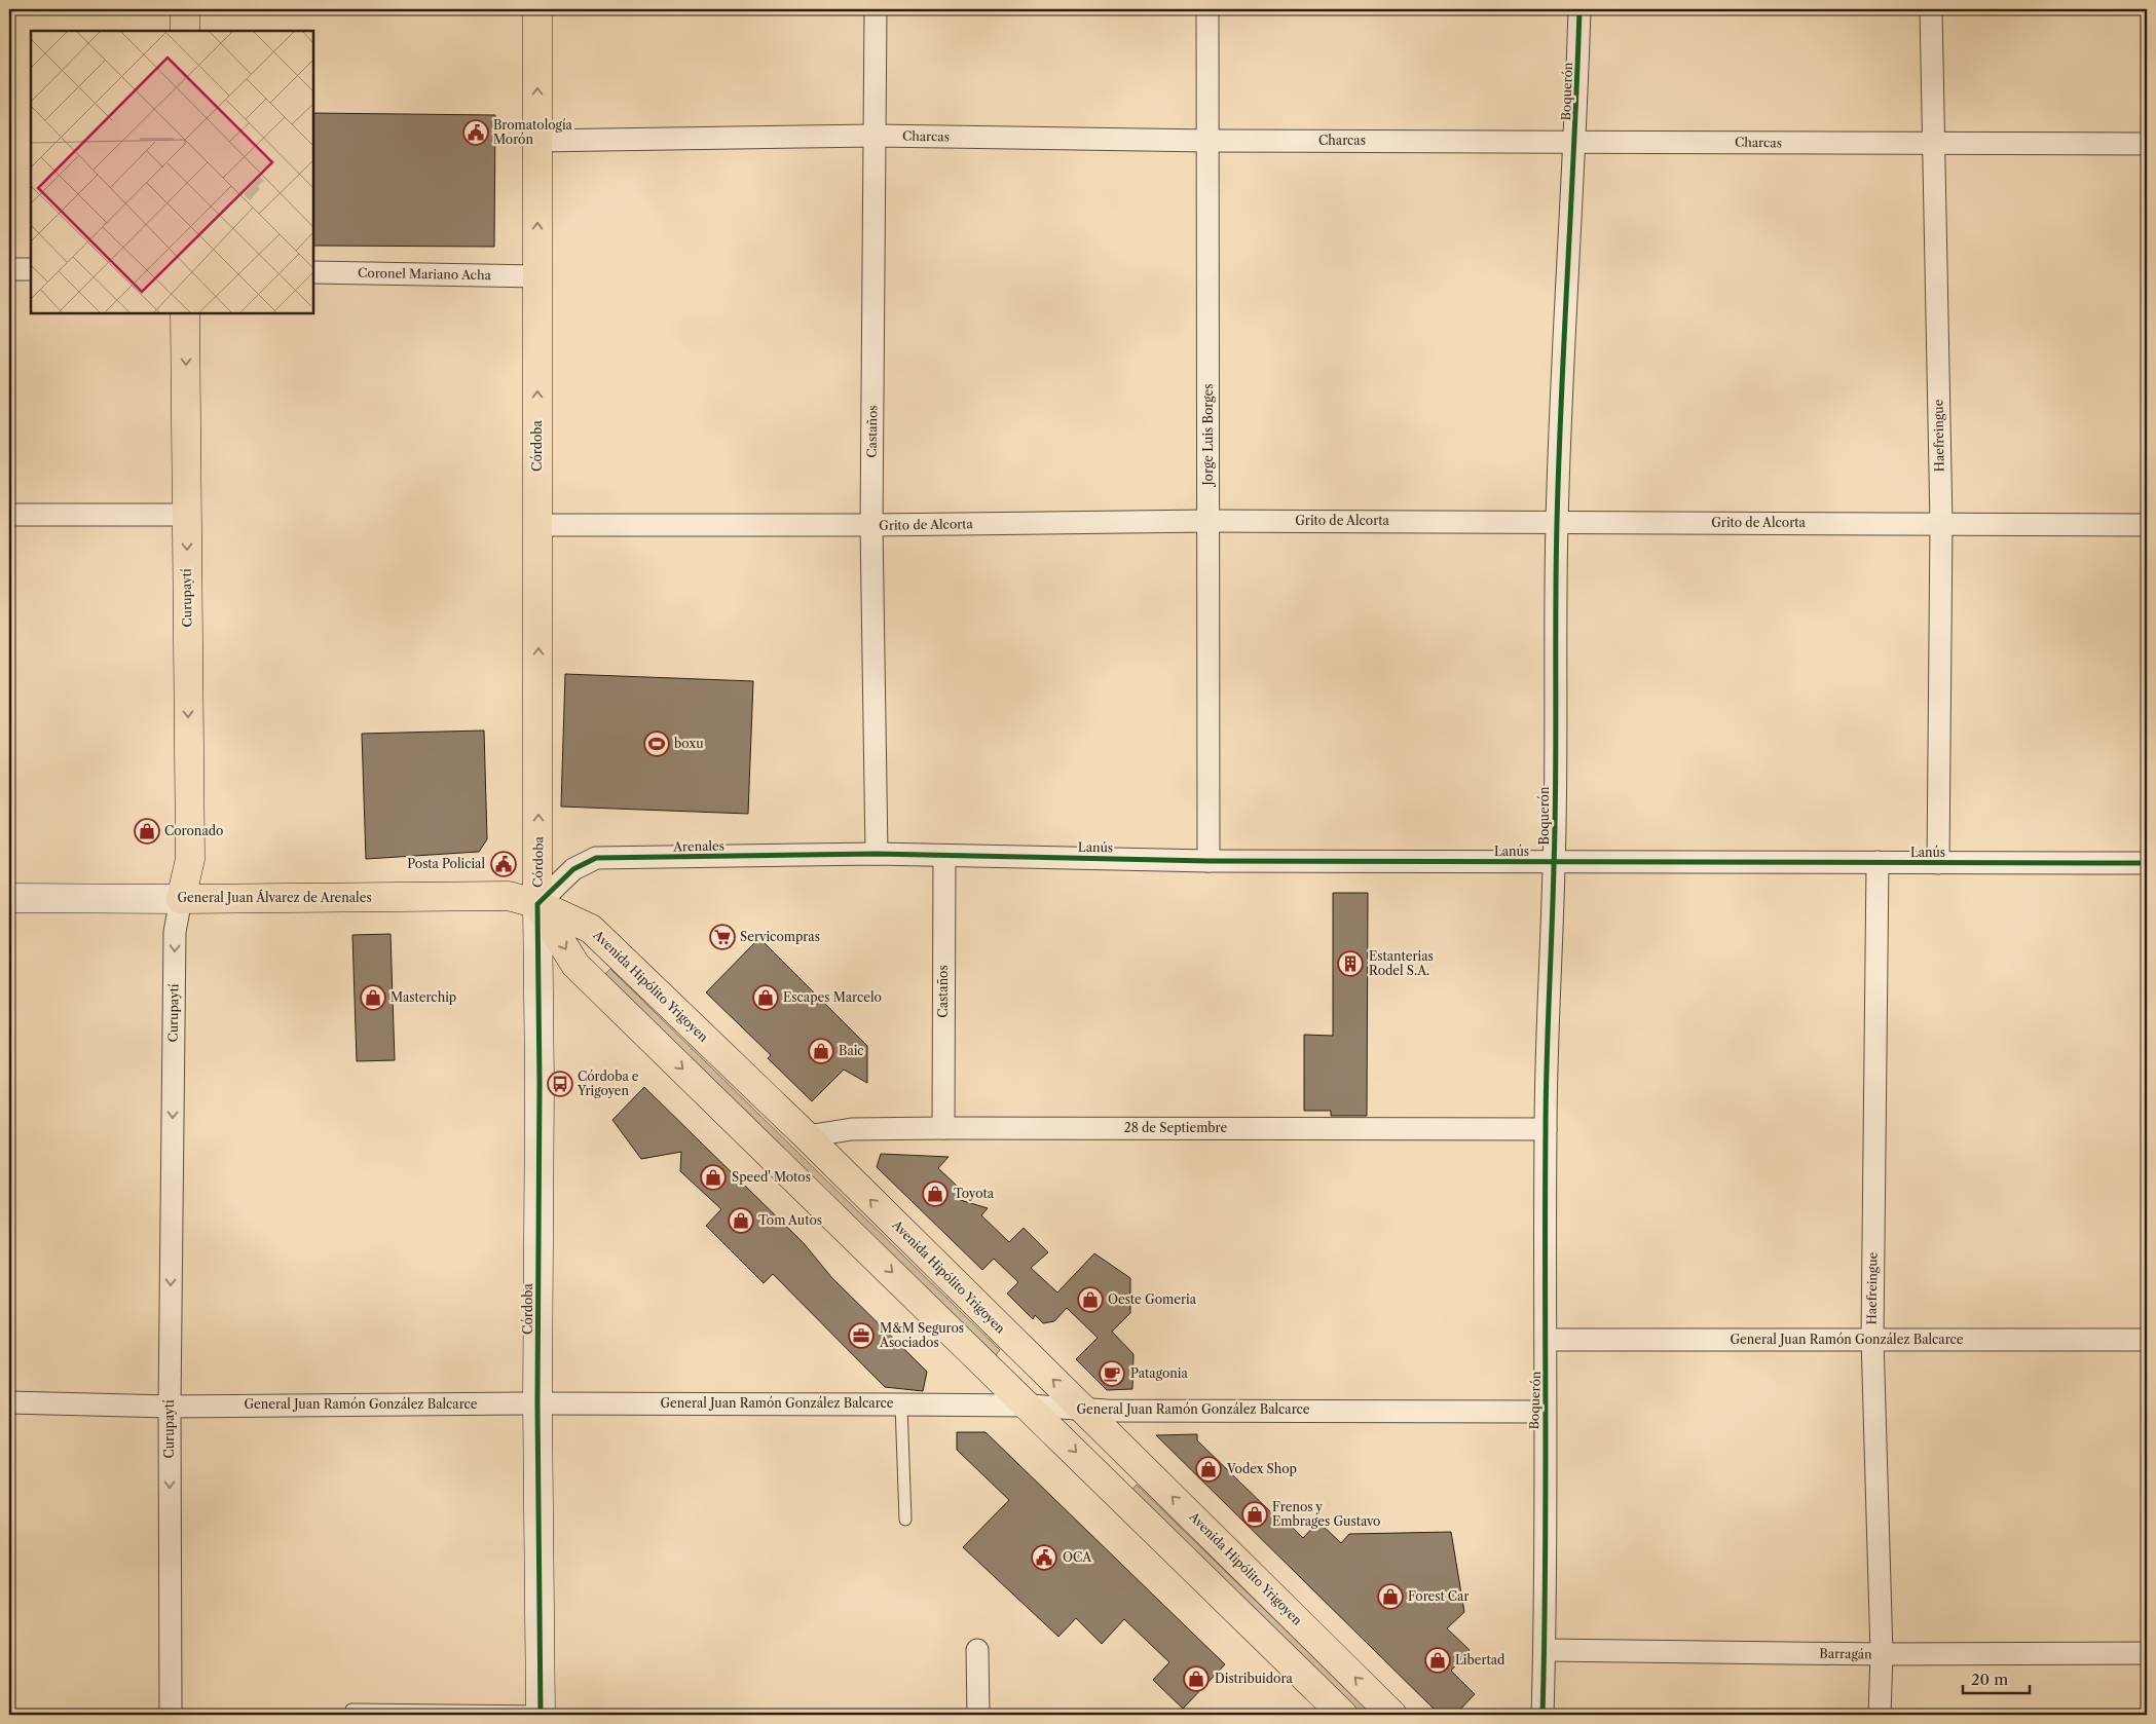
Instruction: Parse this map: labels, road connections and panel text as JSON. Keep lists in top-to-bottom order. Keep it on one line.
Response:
{"streets":{"main road":["Córdoba","Curupaytí","General Juan Álvarez de Arenales","Avenida Hipólito Yrigoyen"],"street":["Boquerón","Charcas","Coronel Mariano Acha","Castaños","Jorge Luis Borges","Haefreingue","Grito de Alcorta","Arenales","Lanús","28 de Septiembre","General Juan Ramón González Balcarce","Barragán"]},"crossings":[["Boquerón","Charcas"],["Boquerón","Grito de Alcorta"],["Boquerón","Lanús"],["Boquerón","28 de Septiembre"],["Boquerón","General Juan Ramón González Balcarce"],["Boquerón","Barragán"],["Charcas","Castaños"],["Charcas","Jorge Luis Borges"],["Charcas","Haefreingue"],["Charcas","Córdoba"],["Coronel Mariano Acha","Córdoba"],["Castaños","Grito de Alcorta"],["Castaños","Arenales"],["Castaños","Lanús"],["Castaños","28 de Septiembre"],["Jorge Luis Borges","Grito de Alcorta"],["Jorge Luis Borges","Lanús"],["Haefreingue","Grito de Alcorta"],["Haefreingue","Lanús"],["Haefreingue","General Juan Ramón González Balcarce"],["Haefreingue","Barragán"],["Córdoba","Grito de Alcorta"],["Córdoba","Arenales"],["Córdoba","General Juan Álvarez de Arenales"],["Córdoba","Avenida Hipólito Yrigoyen"],["Córdoba","General Juan Ramón González Balcarce"],["Curupaytí","General Juan Álvarez de Arenales"],["Curupaytí","General Juan Ramón González Balcarce"],["Arenales","Lanús"],["Arenales","General Juan Álvarez de Arenales"],["Arenales","Avenida Hipólito Yrigoyen"],["General Juan Álvarez de Arenales","Avenida Hipólito Yrigoyen"],["Avenida Hipólito Yrigoyen","28 de Septiembre"],["Avenida Hipólito Yrigoyen","General Juan Ramón González Balcarce"]],"one_way":["Córdoba","Curupaytí"],"places":{"public building":["Bromatología Morón","Posta Policial","OCA"],"sports":["boxu"],"shop":["Coronado","Masterchip","Escapes Marcelo","Baic","Speed' Motos","Toyota","Tom Autos","Oeste Gomeria","Vodex Shop","Frenos y Embrages Gustavo","Forest Car","Libertad","Distribuidora"],"supermarket":["Servicompras"],"building":["Estanterias Rodel S.A."],"bus stop":["Córdoba e Yrigoyen"],"office":["M&M Seguros Asociados"],"cafe":["Patagonia"]},"scale_bar":"20 m"}
